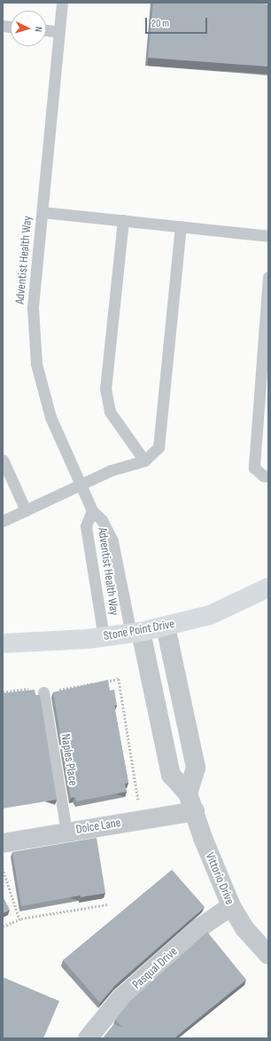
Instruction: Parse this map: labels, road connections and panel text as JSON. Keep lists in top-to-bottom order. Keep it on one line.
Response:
{"streets":{"street":["Stone Point Drive","Dolce Lane","Vittorio Drive","Pasqual Drive"],"lane":["Adventist Health Way","Naples Place"]},"crossings":[["Adventist Health Way","Stone Point Drive"],["Adventist Health Way","Vittorio Drive"],["Stone Point Drive","Vittorio Drive"],["Naples Place","Dolce Lane"],["Dolce Lane","Vittorio Drive"],["Vittorio Drive","Pasqual Drive"]],"scale_bar":"20 m","north":"right"}
